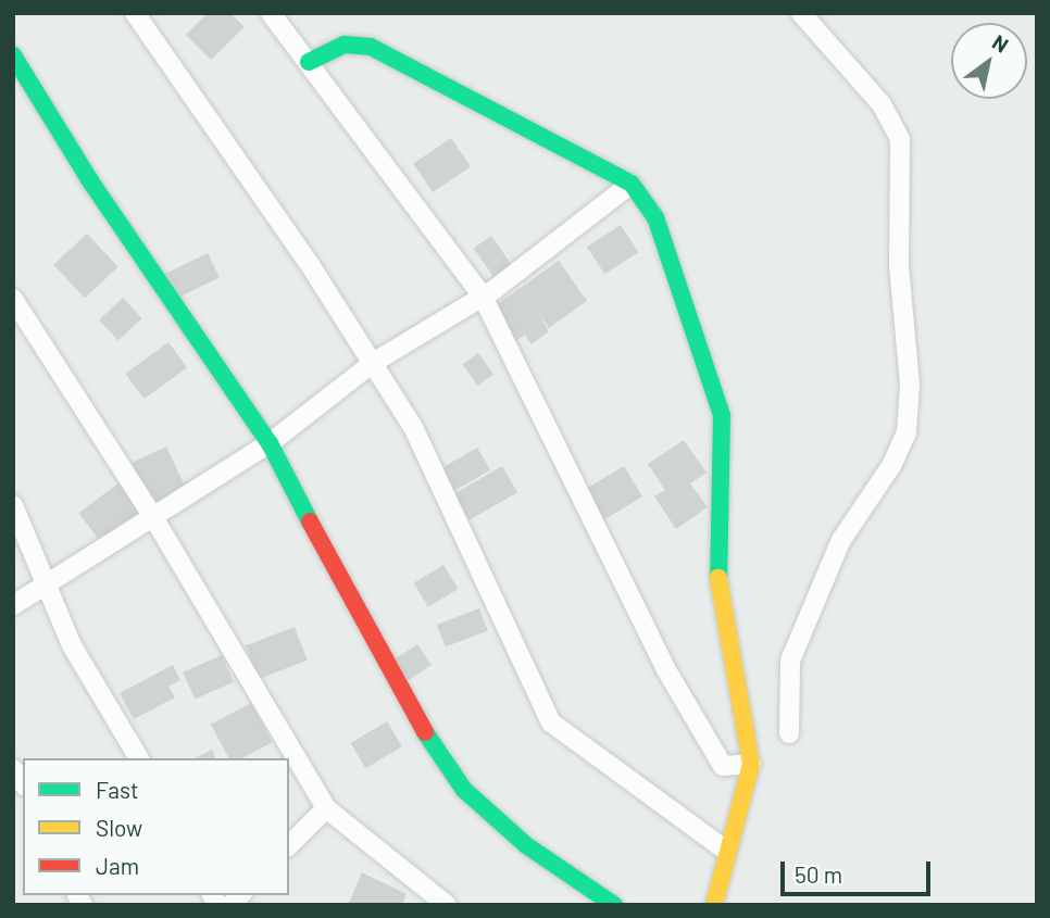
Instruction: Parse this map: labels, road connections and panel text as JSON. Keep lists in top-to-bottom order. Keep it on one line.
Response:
{"legend":["Fast","Slow","Jam"],"scale_bar":"50 m","north":"top right"}
